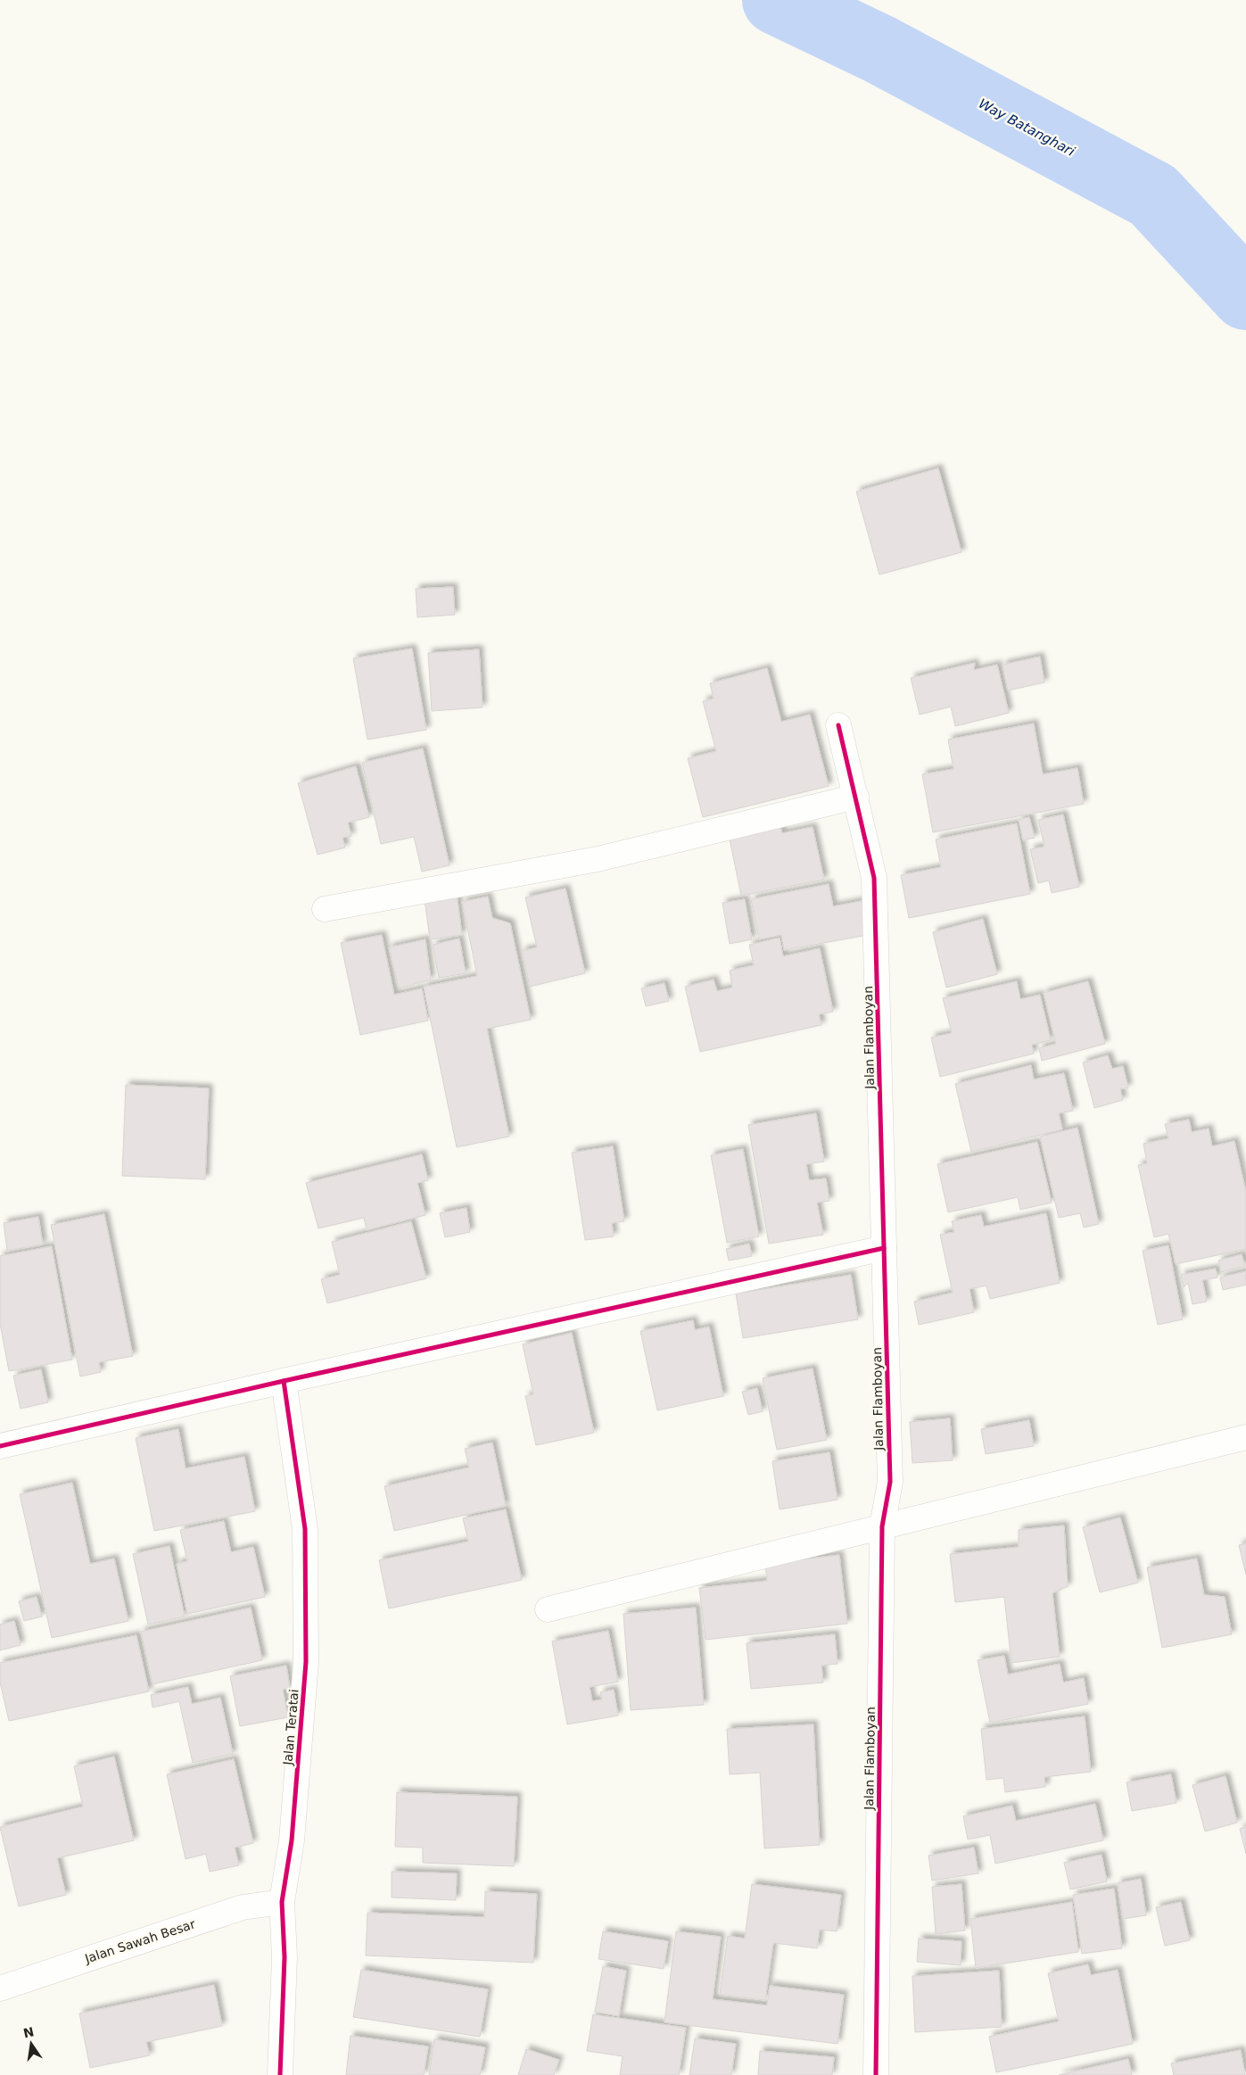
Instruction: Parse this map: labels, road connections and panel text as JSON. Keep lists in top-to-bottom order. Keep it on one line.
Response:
{"streets":{"street":["Jalan Flamboyan","Jalan Teratai","Jalan Sawah Besar"]},"crossings":[["Jalan Teratai","Jalan Sawah Besar"]],"water":["Way Batanghari"],"north":"top"}
